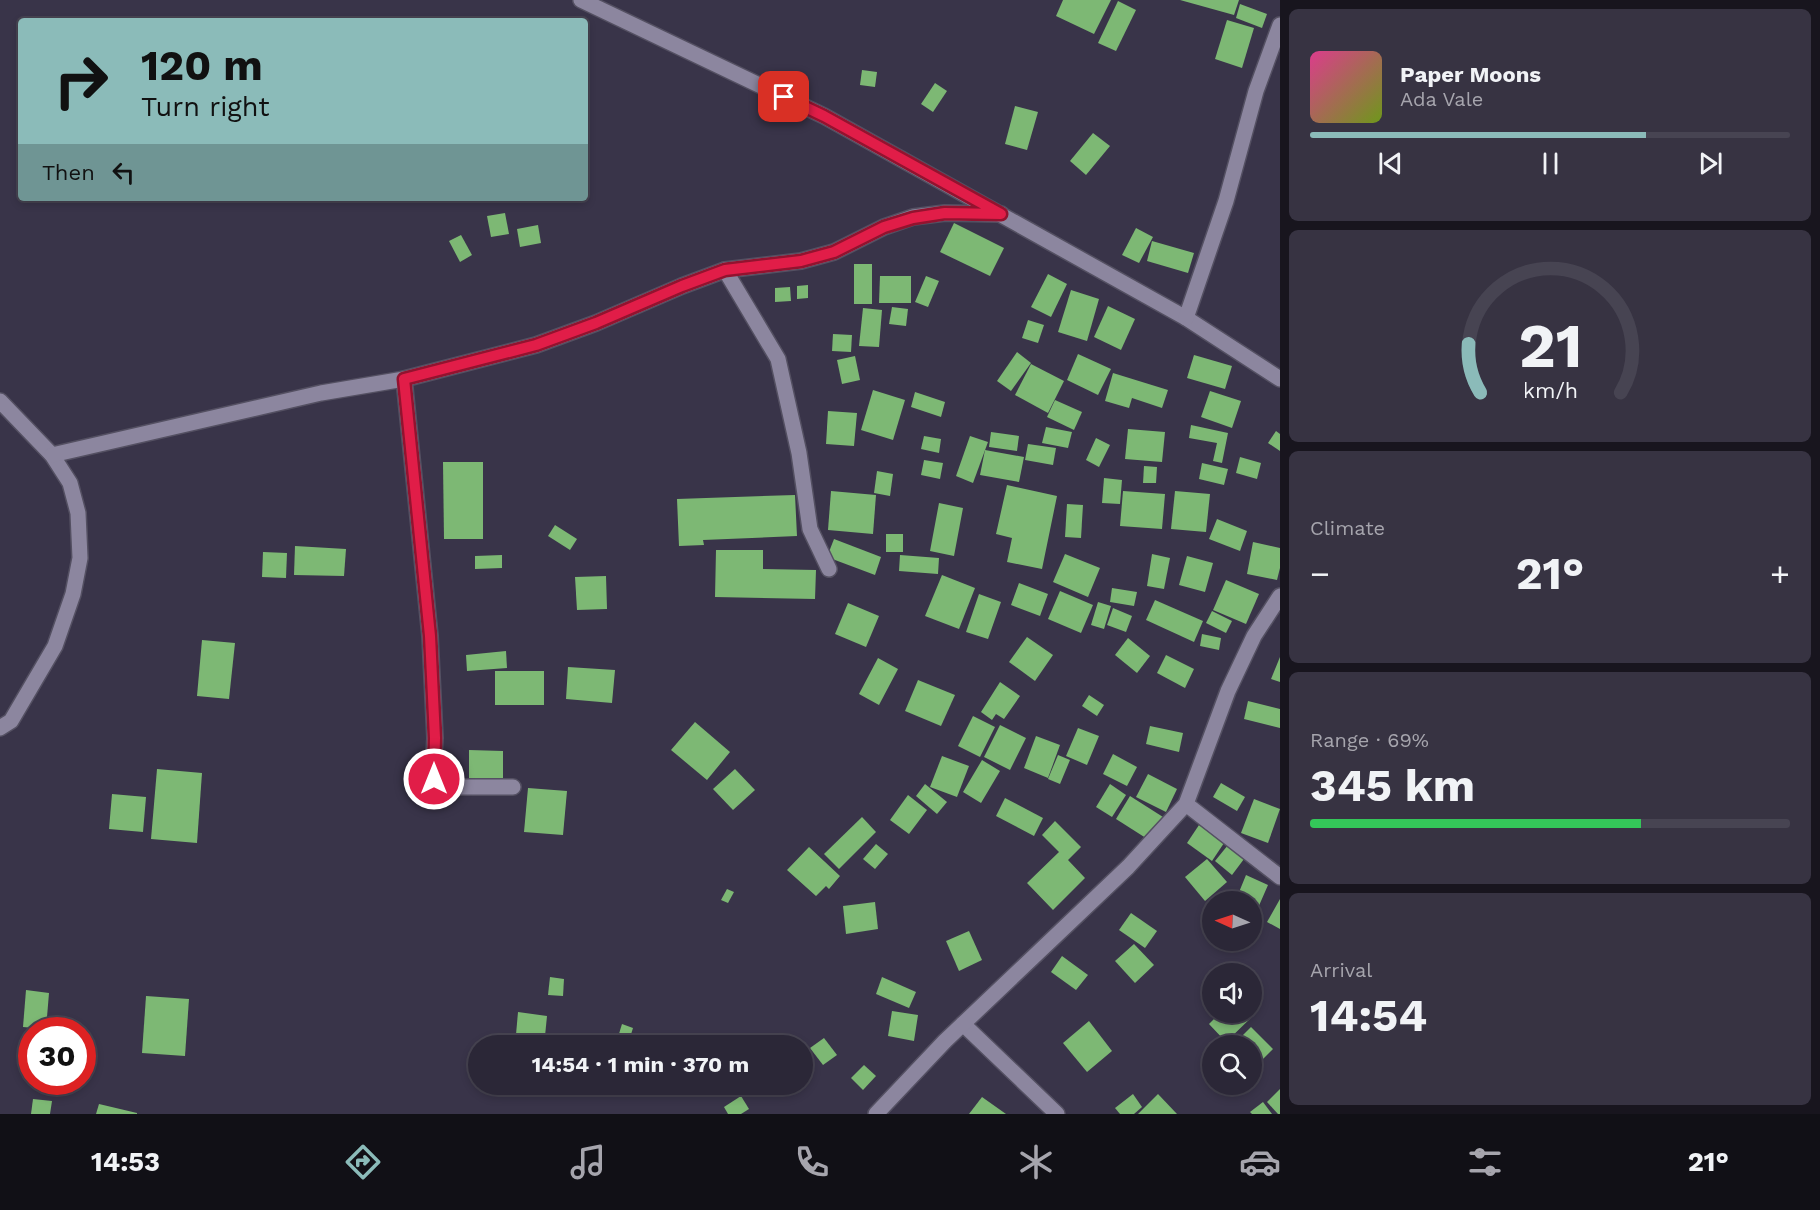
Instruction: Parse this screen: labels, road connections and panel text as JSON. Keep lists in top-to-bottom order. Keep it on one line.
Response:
{"north":"left","page":{"turn":["120 m","Turn right"],"song":["Paper Moons","Ada Vale"],"then":"Then","tile":["Climate",["Range · 69%","345 km"],["Arrival","14:54"]],"heat":["−","21°","+"],"limit":"30","trip":"14:54 · 1 min · 370 m","tabs":["14:53","21°"],"gauge":["21","km/h"]}}
